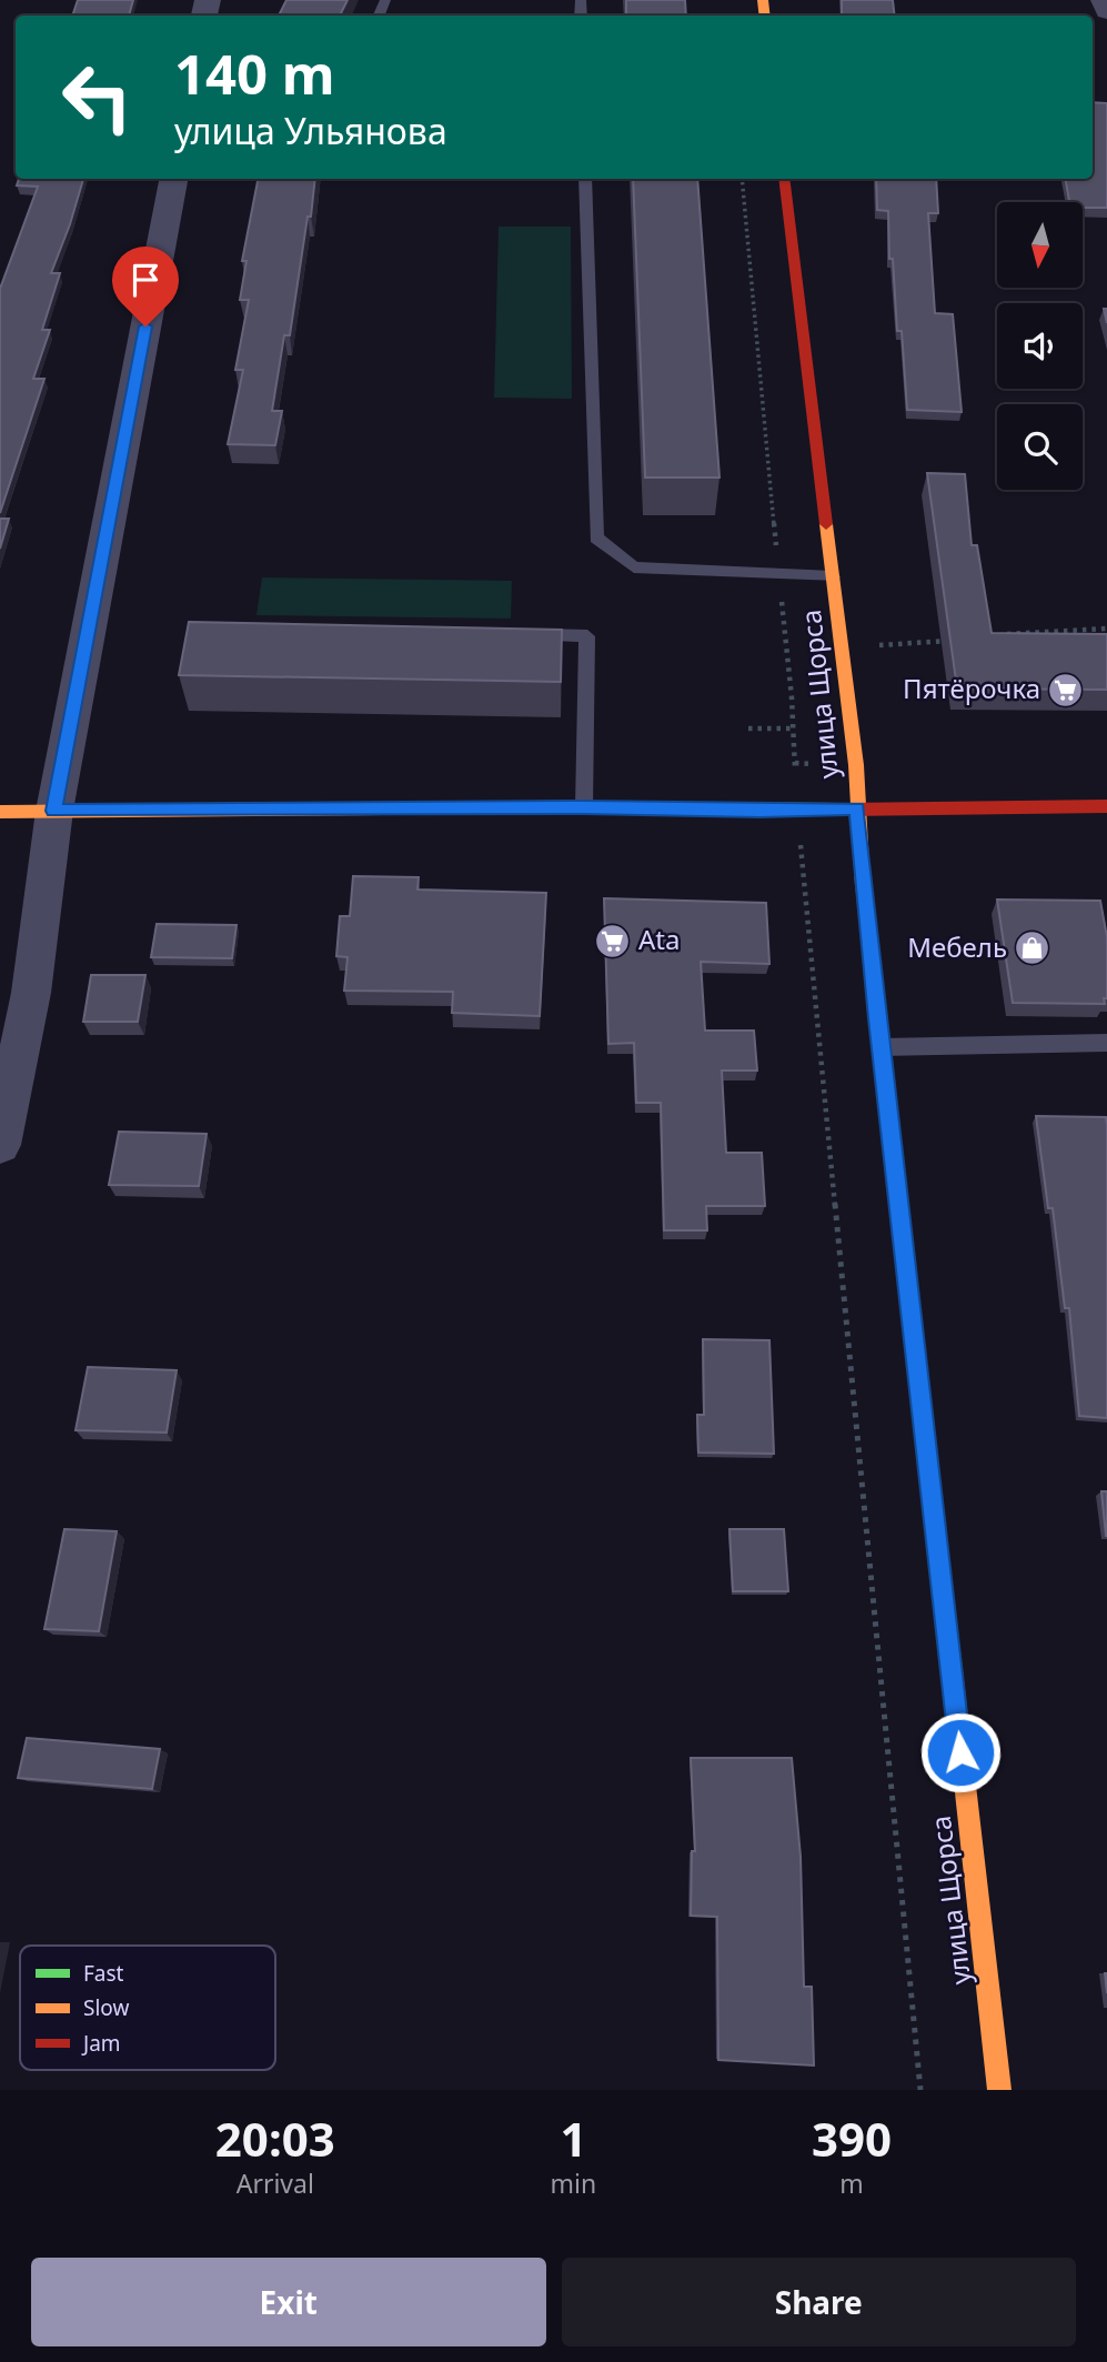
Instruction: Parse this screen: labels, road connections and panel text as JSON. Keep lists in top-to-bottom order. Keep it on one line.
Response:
{"streets":{"main road":["улица Щорса"]},"places":{"supermarket":["Пятёрочка","Ata"],"shop":["Мебель"]},"legend":["Fast","Slow","Jam"],"north":"bottom","page":{"turn":["140 m","улица Ульянова"],"eta":["20:03","Arrival","1","min","390","m"],"buttons":["Exit","Share"]}}
